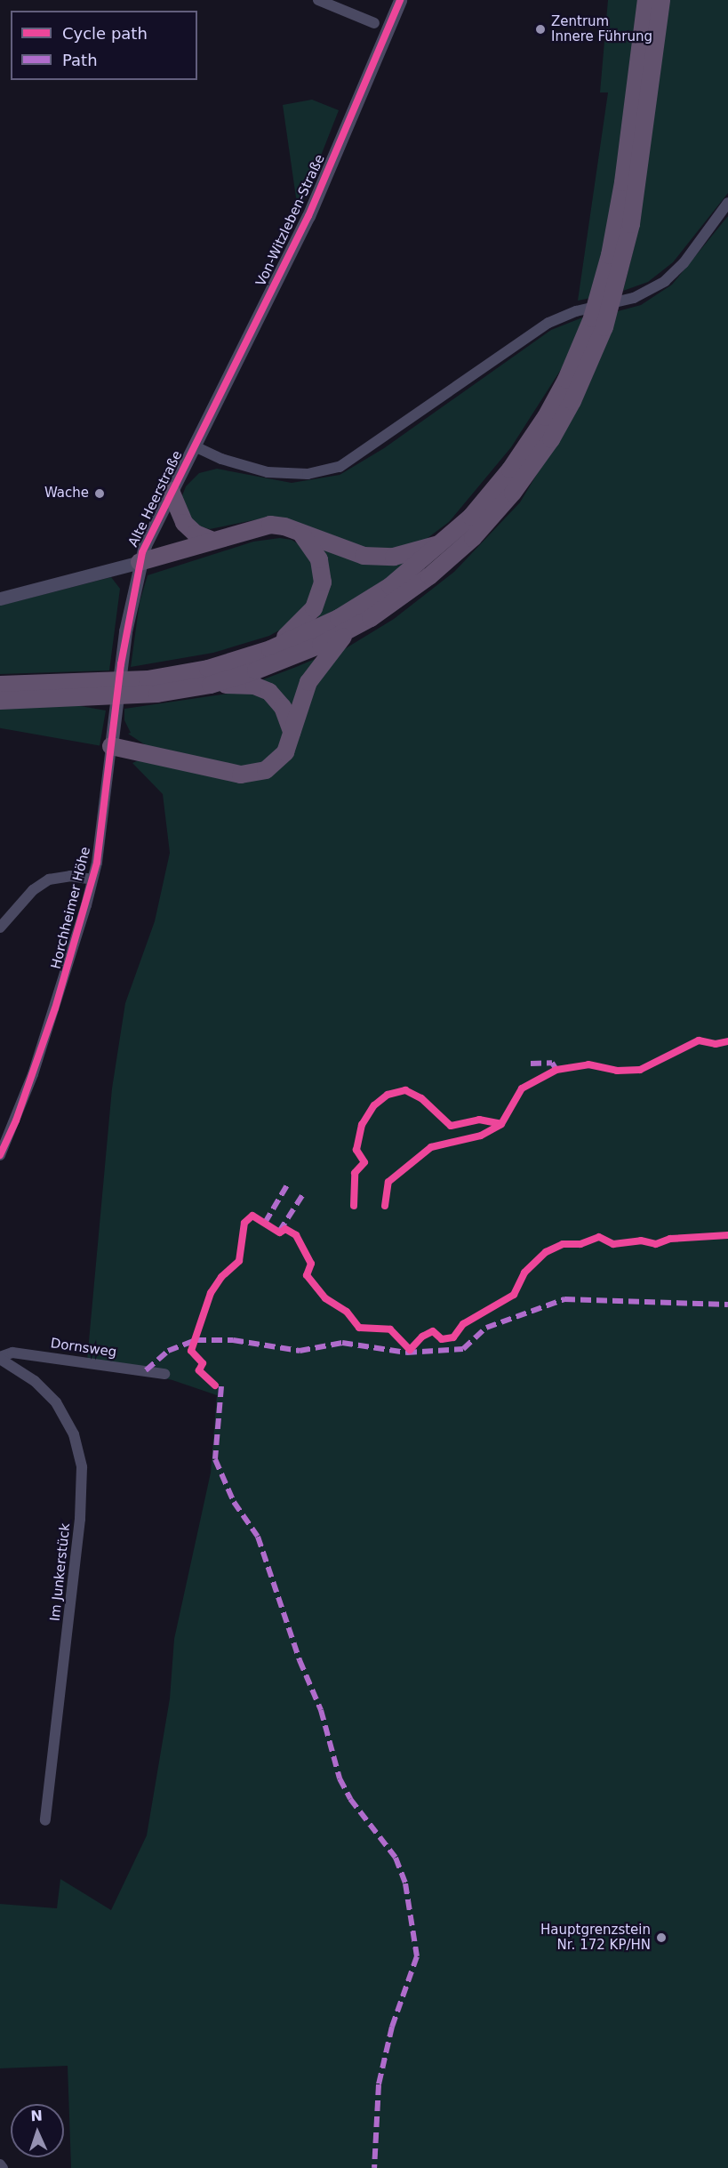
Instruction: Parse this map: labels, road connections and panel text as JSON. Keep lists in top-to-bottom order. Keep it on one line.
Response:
{"streets":{"street":["Von-Witzleben-Straße","Alte Heerstraße","Horchheimer Höhe","Dornsweg","Im Junkerstück"]},"crossings":[["Von-Witzleben-Straße","Alte Heerstraße"],["Alte Heerstraße","Horchheimer Höhe"],["Dornsweg","Im Junkerstück"]],"places":["Zentrum Innere Führung","Wache","Hauptgrenzstein Nr. 172 KP/HN"],"legend":["Cycle path","Path"],"north":"top"}
